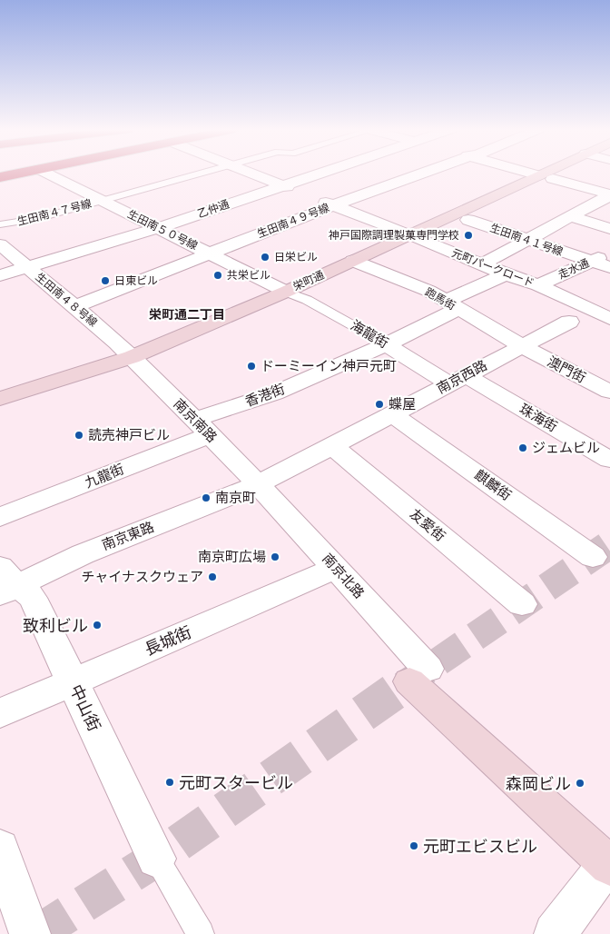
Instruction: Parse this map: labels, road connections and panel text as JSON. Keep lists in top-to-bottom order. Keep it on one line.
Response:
{"streets":{"street":["乙仲通","生田南４９号線","生田南５０号線","生田南４１号線","元町パークロード","走水通","栄町通","跑馬街","生田南４８号線","海龍街","澳門街","南京西路","香港街","珠海街","南京南路","九龍街","麒麟街","友愛街","南京東路","南京北路","長城街","中山街"],"lane":["生田南４７号線"]},"crossings":[["乙仲通","生田南５０号線"],["乙仲通","元町パークロード"],["乙仲通","生田南４８号線"],["生田南４７号線","生田南５０号線"],["生田南４９号線","生田南５０号線"],["生田南４９号線","元町パークロード"],["生田南４９号線","生田南４８号線"],["生田南５０号線","栄町通"],["生田南５０号線","海龍街"],["生田南４１号線","走水通"],["元町パークロード","走水通"],["元町パークロード","栄町通"],["元町パークロード","南京西路"],["元町パークロード","香港街"],["栄町通","跑馬街"],["栄町通","生田南４８号線"],["栄町通","海龍街"],["栄町通","南京南路"],["跑馬街","澳門街"],["跑馬街","南京西路"],["跑馬街","香港街"],["生田南４８号線","南京南路"],["海龍街","南京西路"],["海龍街","香港街"],["海龍街","珠海街"],["澳門街","南京西路"],["南京西路","珠海街"],["南京西路","南京南路"],["南京西路","麒麟街"],["南京西路","友愛街"],["南京西路","南京東路"],["南京西路","南京北路"],["香港街","南京南路"],["香港街","九龍街"],["南京南路","九龍街"],["南京南路","南京東路"],["南京南路","南京北路"],["南京東路","南京北路"],["南京東路","中山街"],["南京北路","長城街"],["長城街","中山街"]],"districts":["栄町通二丁目"],"places":["神戸国際調理製菓専門学校","日栄ビル","共栄ビル","日東ビル","ドーミーイン神戸元町","蝶屋","読売神戸ビル","ジェムビル","南京町","南京町広場","チャイナスクウェア","致利ビル","元町スタービル","森岡ビル","元町エビスビル"]}
